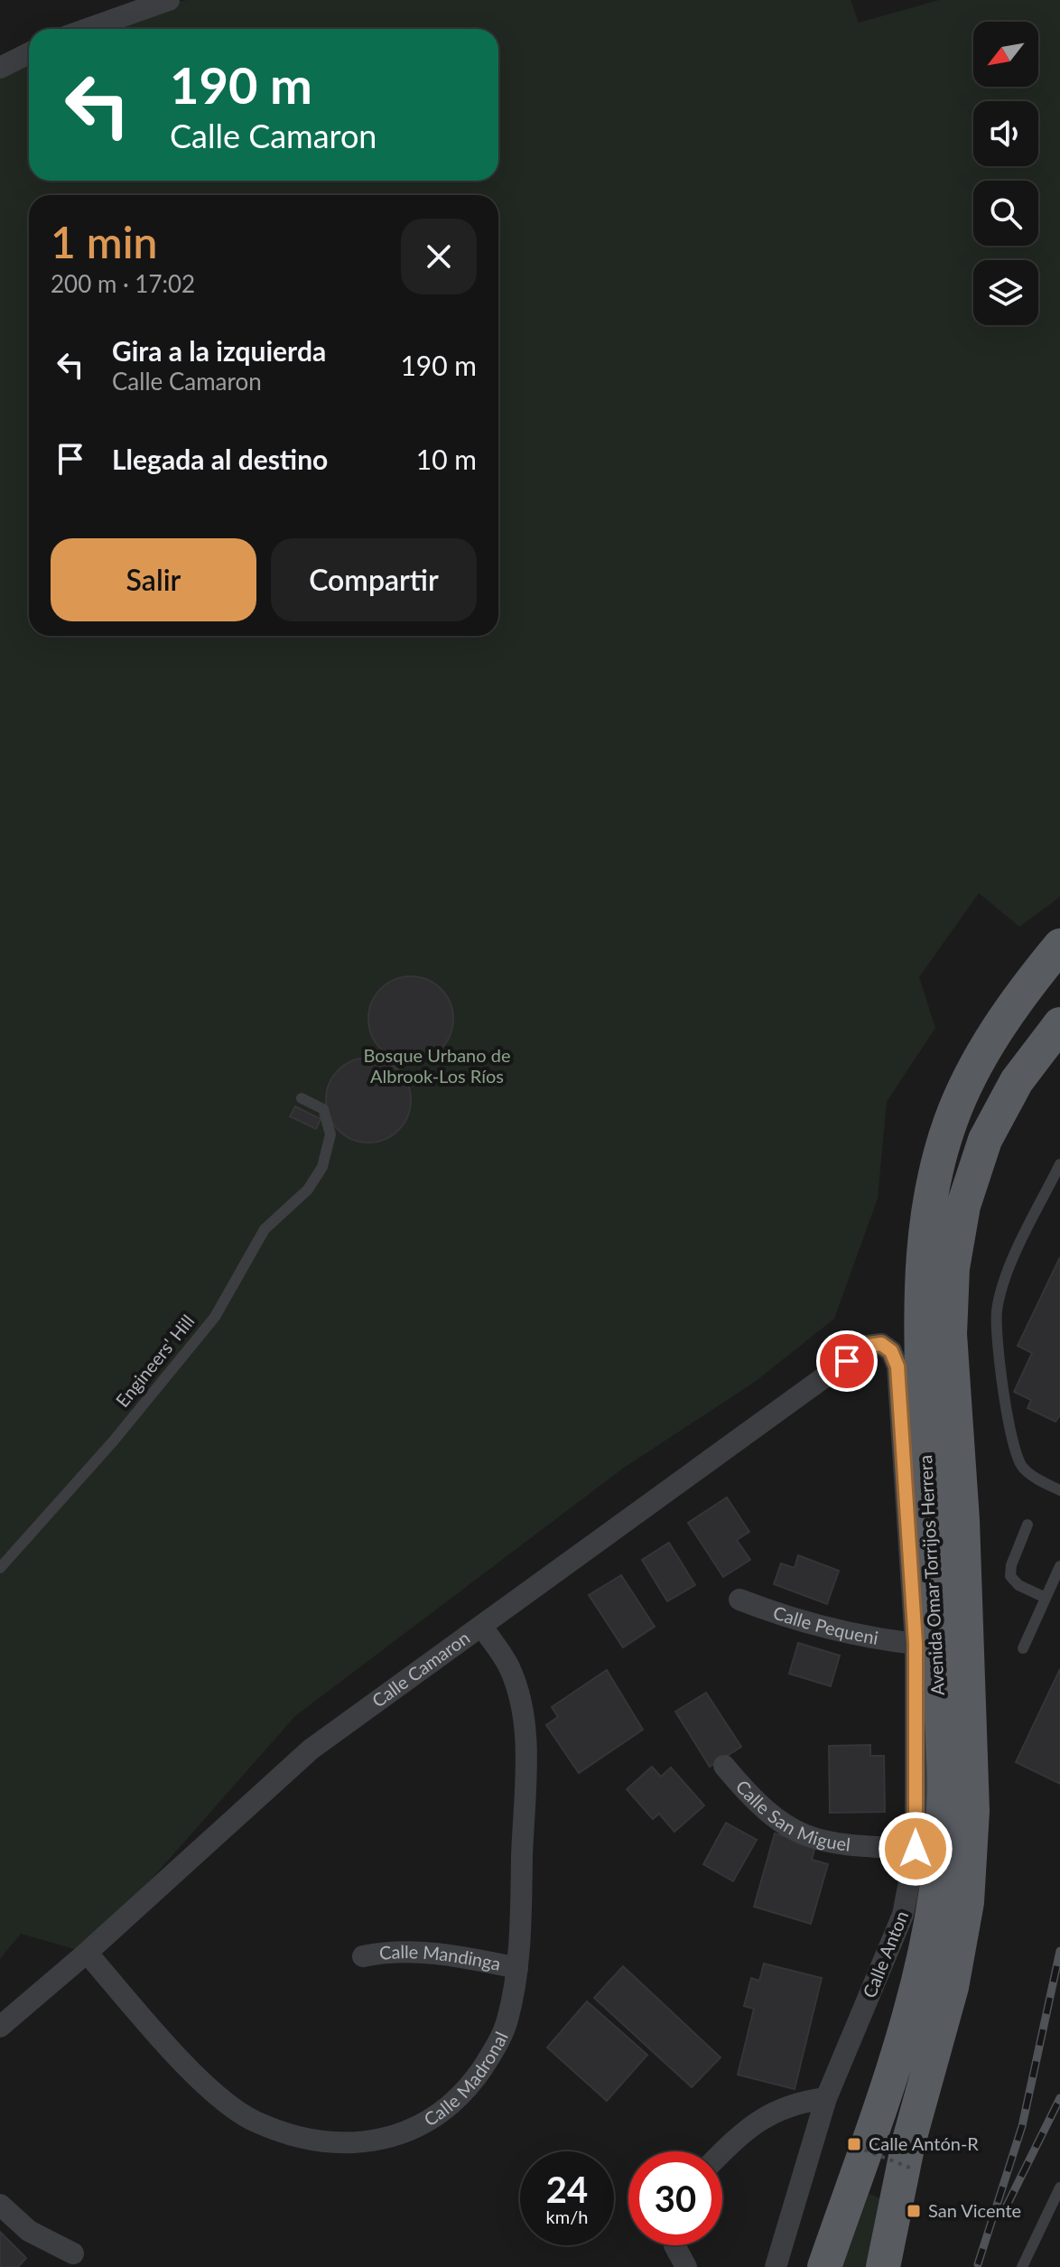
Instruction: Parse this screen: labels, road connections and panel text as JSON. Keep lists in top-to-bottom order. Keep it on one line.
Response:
{"streets":{"main road":["Avenida Omar Torrijos Herrera"],"street":["Calle Pequeni","Calle Camaron","Calle San Miguel","Calle Anton","Calle Mandinga","Calle Madronal"],"lane":["Engineers' Hill"]},"crossings":[["Calle Pequeni","Calle Anton"],["Calle Camaron","Calle Anton"],["Calle Camaron","Calle Madronal"],["Calle San Miguel","Calle Anton"],["Calle Mandinga","Calle Madronal"]],"parks":["Bosque Urbano de Albrook-Los Ríos"],"places":{"transit":["Calle Antón-R","San Vicente"]},"north":"bottom left","page":{"turn":["190 m","Calle Camaron"],"heading":["1 min","200 m · 17:02"],"list":[{"name":"Gira a la izquierda","note":"Calle Camaron","value":"190 m"},{"name":"Llegada al destino","value":"10 m"}],"buttons":["Salir","Compartir"],"speed":"24 km/h","limit":"30"}}
